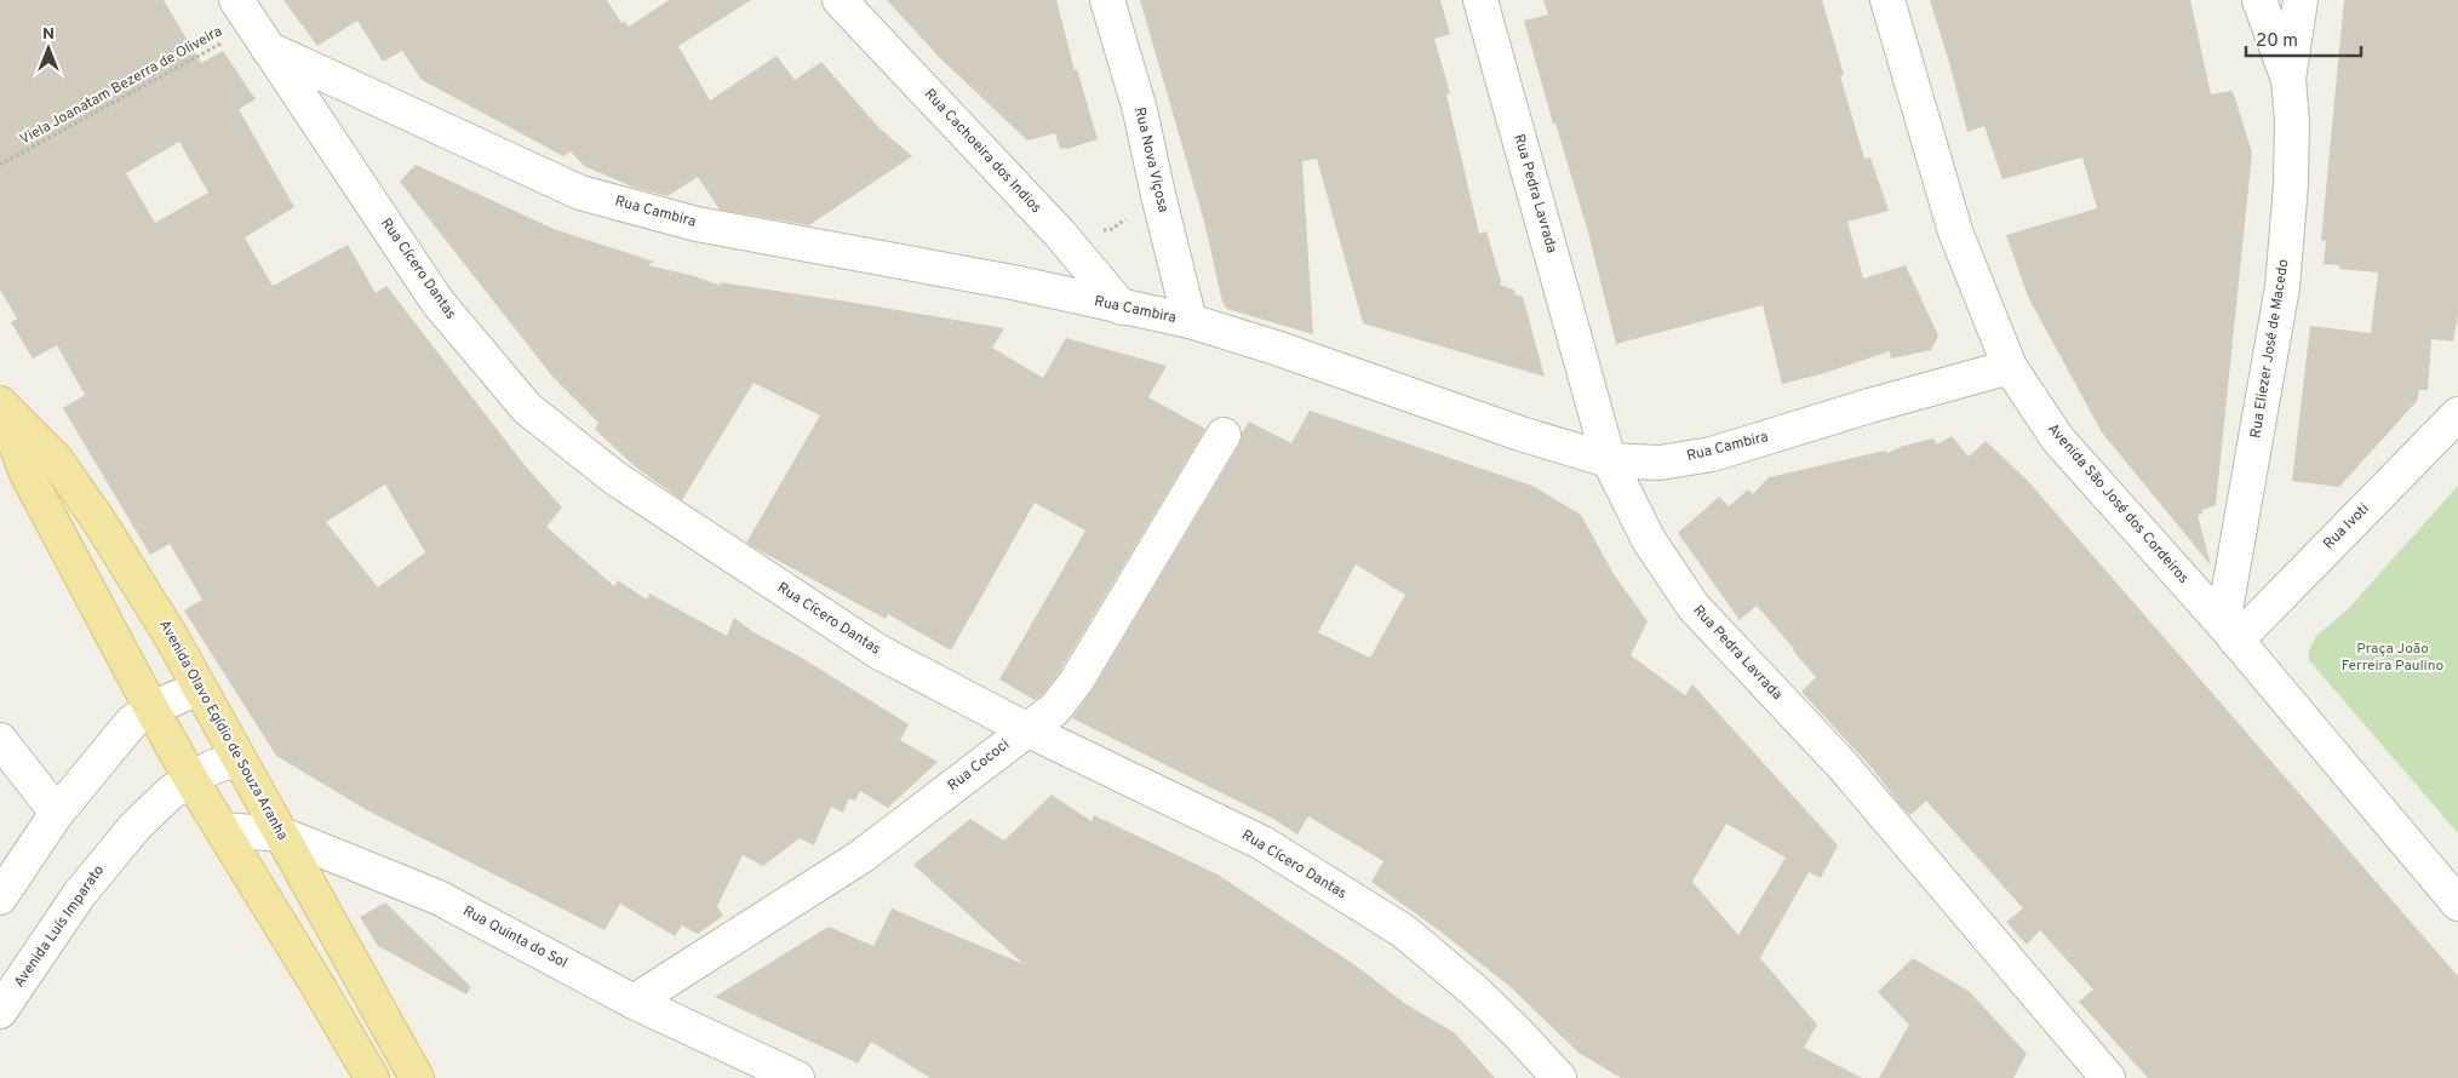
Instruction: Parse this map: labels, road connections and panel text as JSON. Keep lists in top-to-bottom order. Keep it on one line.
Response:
{"streets":{"main road":["Avenida Olavo Egídio de Souza Aranha"],"street":["Rua Cachoeira dos Indios","Rua Nova Viçosa","Rua Pedra Lavrada","Rua Cambira","Rua Cícero Dantas","Rua Eliezer José de Macedo","Avenida São José dos Cordeiros","Rua Ivoti","Rua Cococi","Avenida Luís Imparato","Rua Quinta do Sol"],"path":["Viela Joanatam Bezerra de Oliveira"]},"crossings":[["Viela Joanatam Bezerra de Oliveira","Rua Cambira"],["Viela Joanatam Bezerra de Oliveira","Rua Cícero Dantas"],["Rua Cachoeira dos Indios","Rua Cambira"],["Rua Nova Viçosa","Rua Cambira"],["Rua Pedra Lavrada","Rua Cambira"],["Rua Cambira","Rua Cícero Dantas"],["Rua Cambira","Avenida São José dos Cordeiros"],["Rua Cícero Dantas","Rua Cococi"],["Rua Eliezer José de Macedo","Avenida São José dos Cordeiros"],["Rua Eliezer José de Macedo","Rua Ivoti"],["Avenida São José dos Cordeiros","Rua Ivoti"],["Avenida Olavo Egídio de Souza Aranha","Avenida Luís Imparato"],["Avenida Olavo Egídio de Souza Aranha","Rua Quinta do Sol"],["Rua Cococi","Rua Quinta do Sol"]],"parks":["Praça João Ferreira Paulino"],"scale_bar":"20 m","north":"top"}
